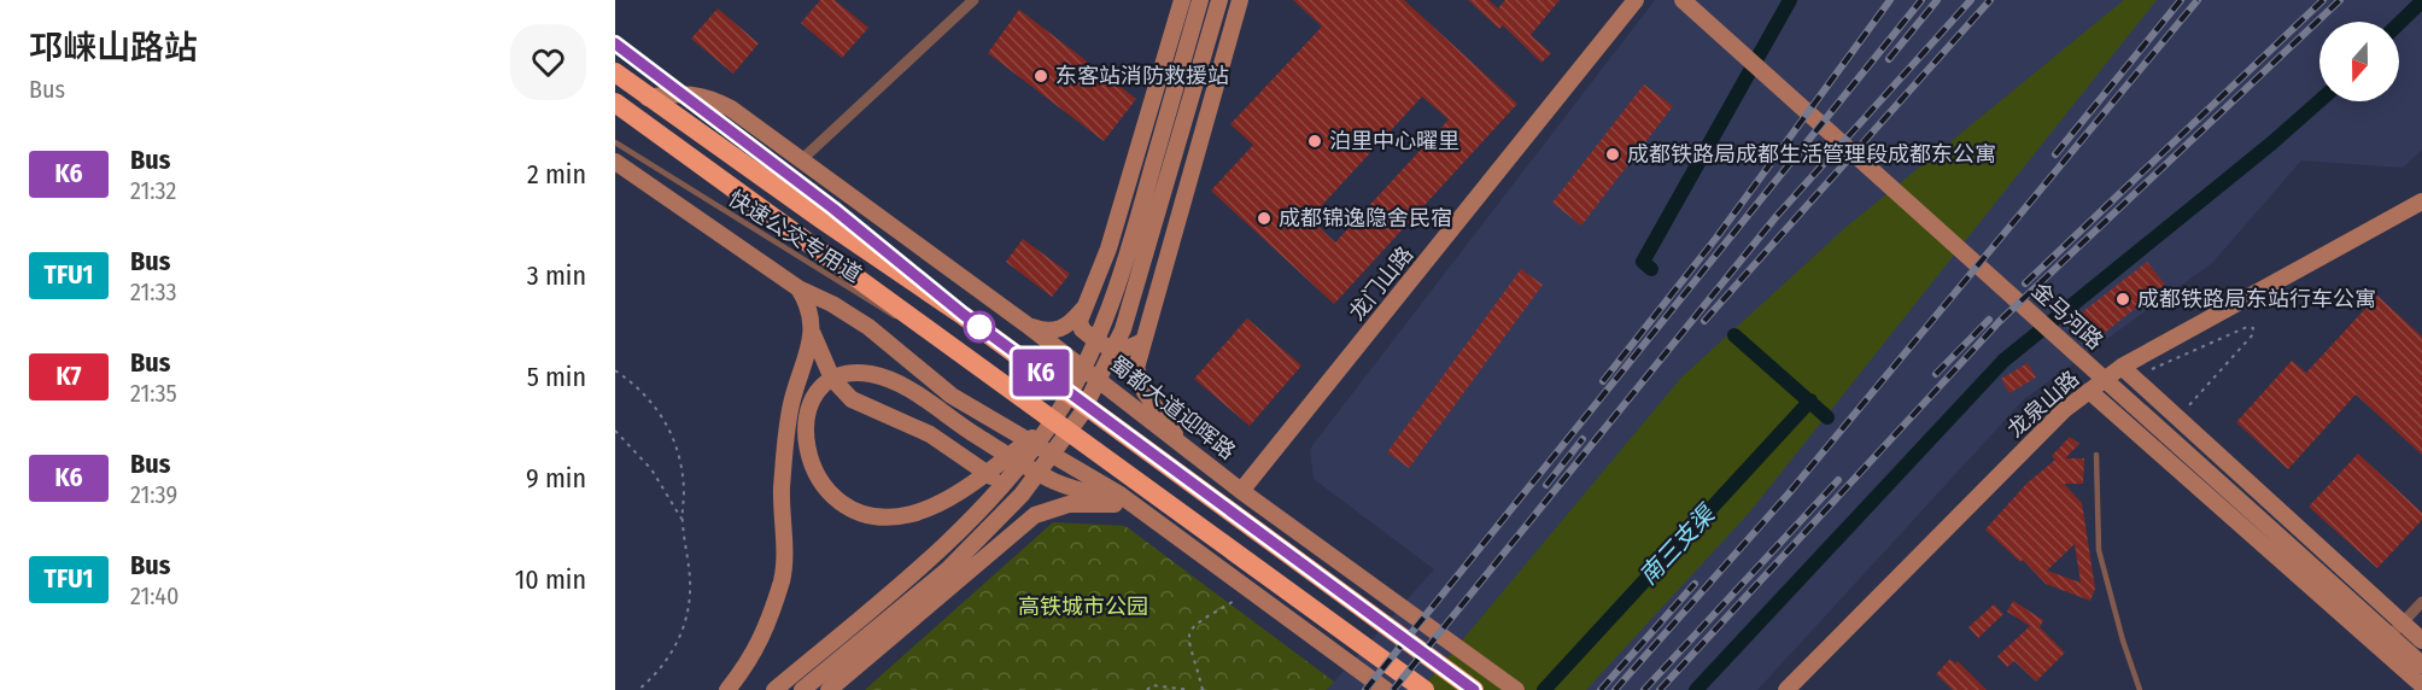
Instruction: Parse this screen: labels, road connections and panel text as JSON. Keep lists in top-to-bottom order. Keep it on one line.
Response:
{"streets":{"street":["龙门山路","金马河路","龙泉山路","蜀都大道迎晖路"],"lane":["快速公交专用道"]},"crossings":[["龙门山路","蜀都大道迎晖路"]],"water":["南三支渠"],"parks":["高铁城市公园"],"places":["东客站消防救援站","泊里中心曜里","成都铁路局成都生活管理段成都东公寓","成都锦逸隐舍民宿","成都铁路局东站行车公寓"],"lines":["bus line K6"],"north":"bottom","page":{"heading":["邛崃山路站","Bus"],"on_map":"K6","list":[{"mark":"K6","name":"Bus","note":"21:32","value":"2 min"},{"mark":"TFU1","name":"Bus","note":"21:33","value":"3 min"},{"mark":"K7","name":"Bus","note":"21:35","value":"5 min"},{"mark":"K6","name":"Bus","note":"21:39","value":"9 min"},{"mark":"TFU1","name":"Bus","note":"21:40","value":"10 min"}]}}
